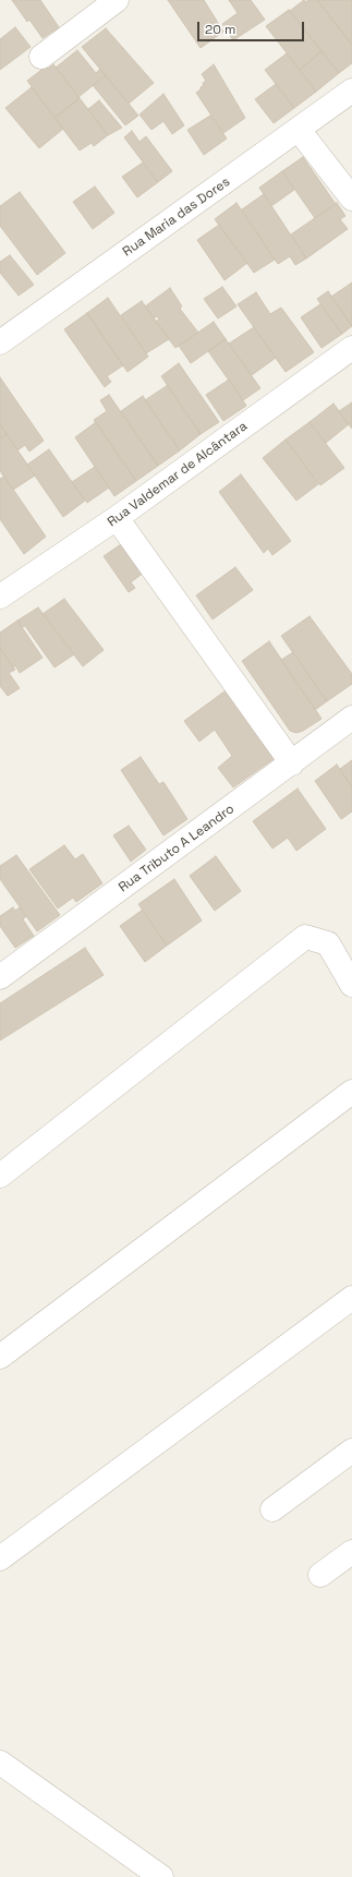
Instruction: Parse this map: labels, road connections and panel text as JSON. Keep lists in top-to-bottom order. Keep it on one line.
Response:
{"streets":{"street":["Rua Maria das Dores","Rua Valdemar de Alcântara","Rua Tributo A Leandro"]},"scale_bar":"20 m"}
